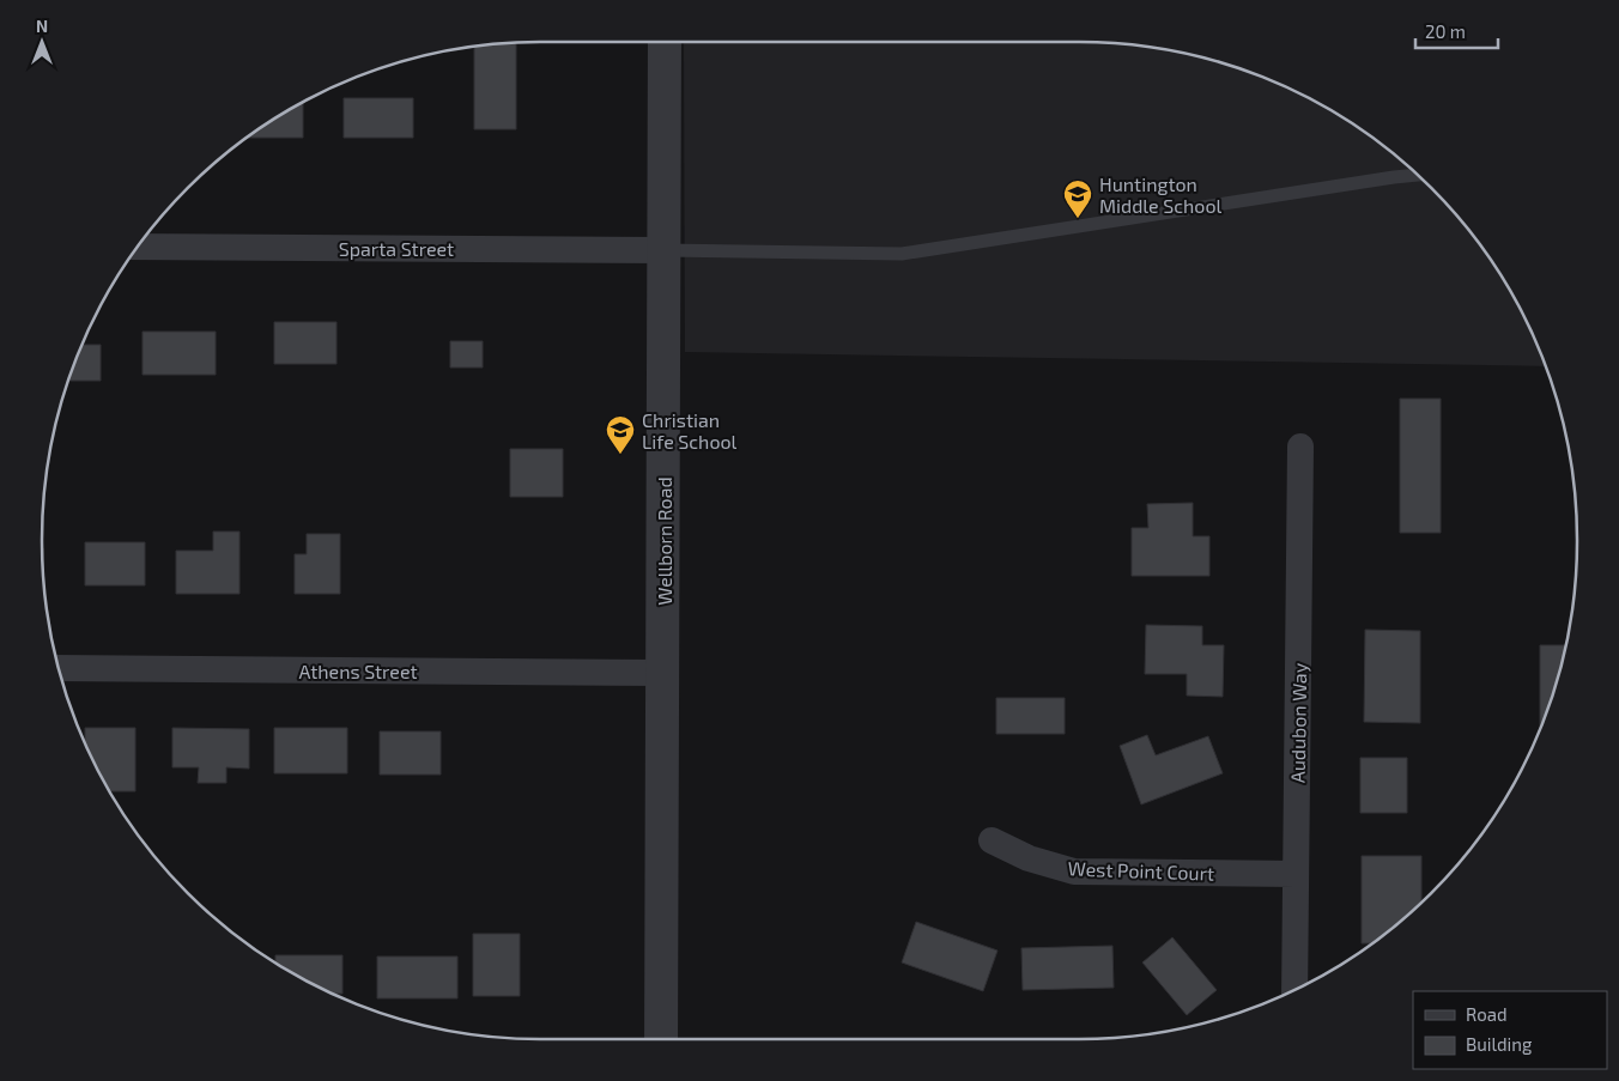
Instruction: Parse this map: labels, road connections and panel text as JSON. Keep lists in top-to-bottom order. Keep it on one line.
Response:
{"streets":{"street":["Sparta Street","Wellborn Road","Athens Street","Audubon Way","West Point Court"]},"crossings":[["Sparta Street","Wellborn Road"],["Wellborn Road","Athens Street"],["Audubon Way","West Point Court"]],"places":{"school or university":["Huntington Middle School","Christian Life School"]},"legend":["Road","Building"],"scale_bar":"20 m","north":"top"}
